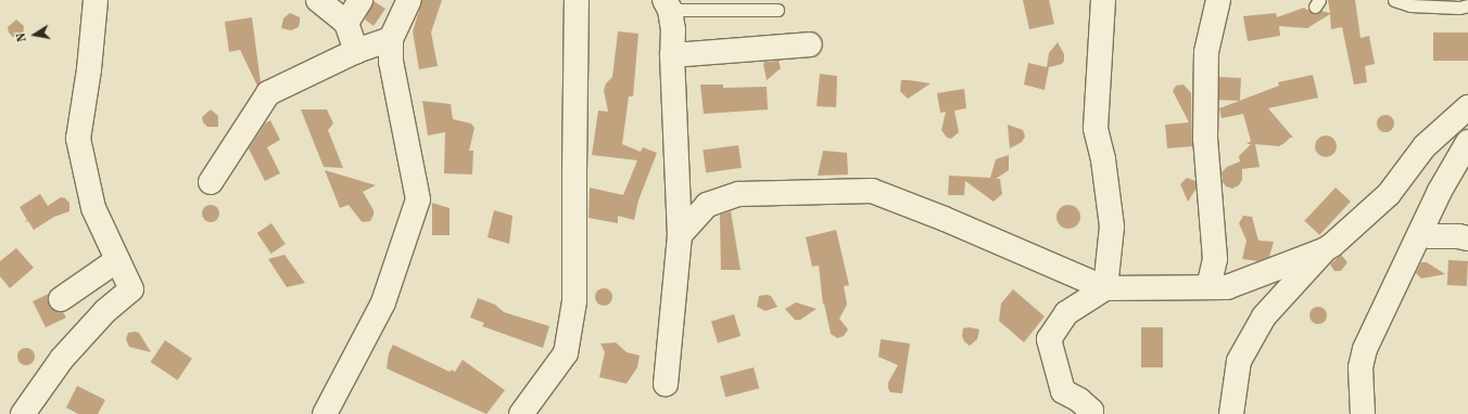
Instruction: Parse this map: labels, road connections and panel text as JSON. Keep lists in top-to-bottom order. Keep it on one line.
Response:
{"north":"left"}
